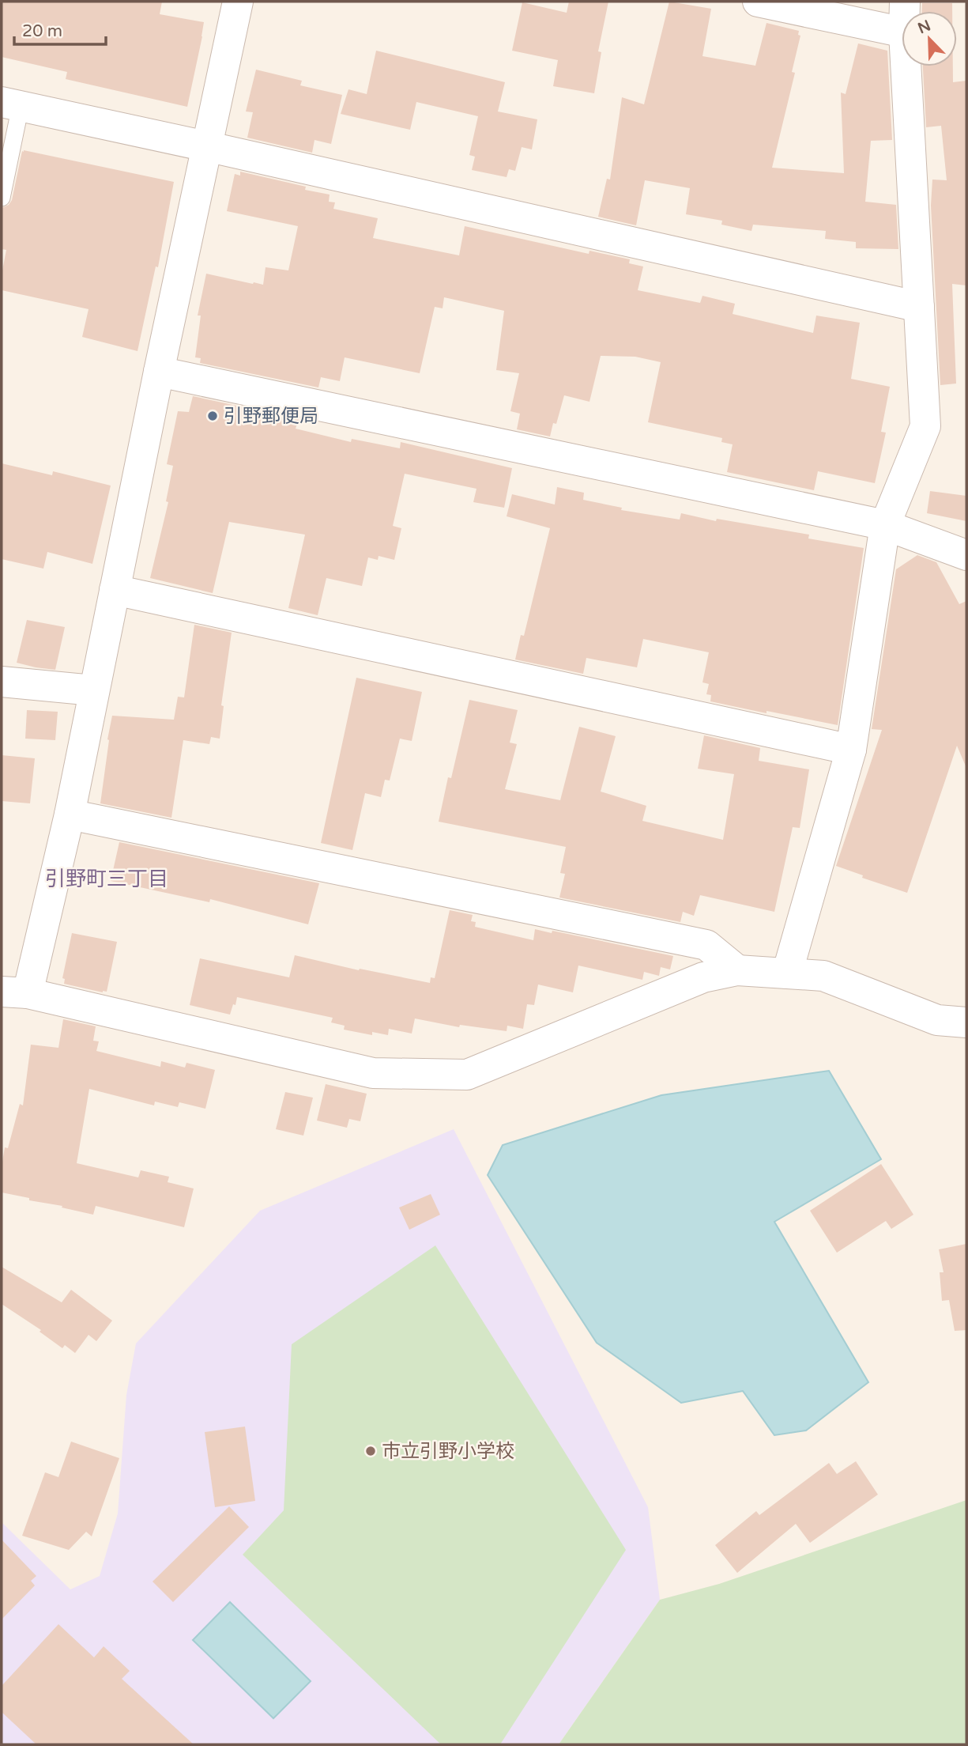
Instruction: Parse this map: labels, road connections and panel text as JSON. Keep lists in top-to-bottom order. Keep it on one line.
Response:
{"districts":["引野町三丁目"],"places":["引野郵便局","市立引野小学校"],"scale_bar":"20 m","north":"top left"}
